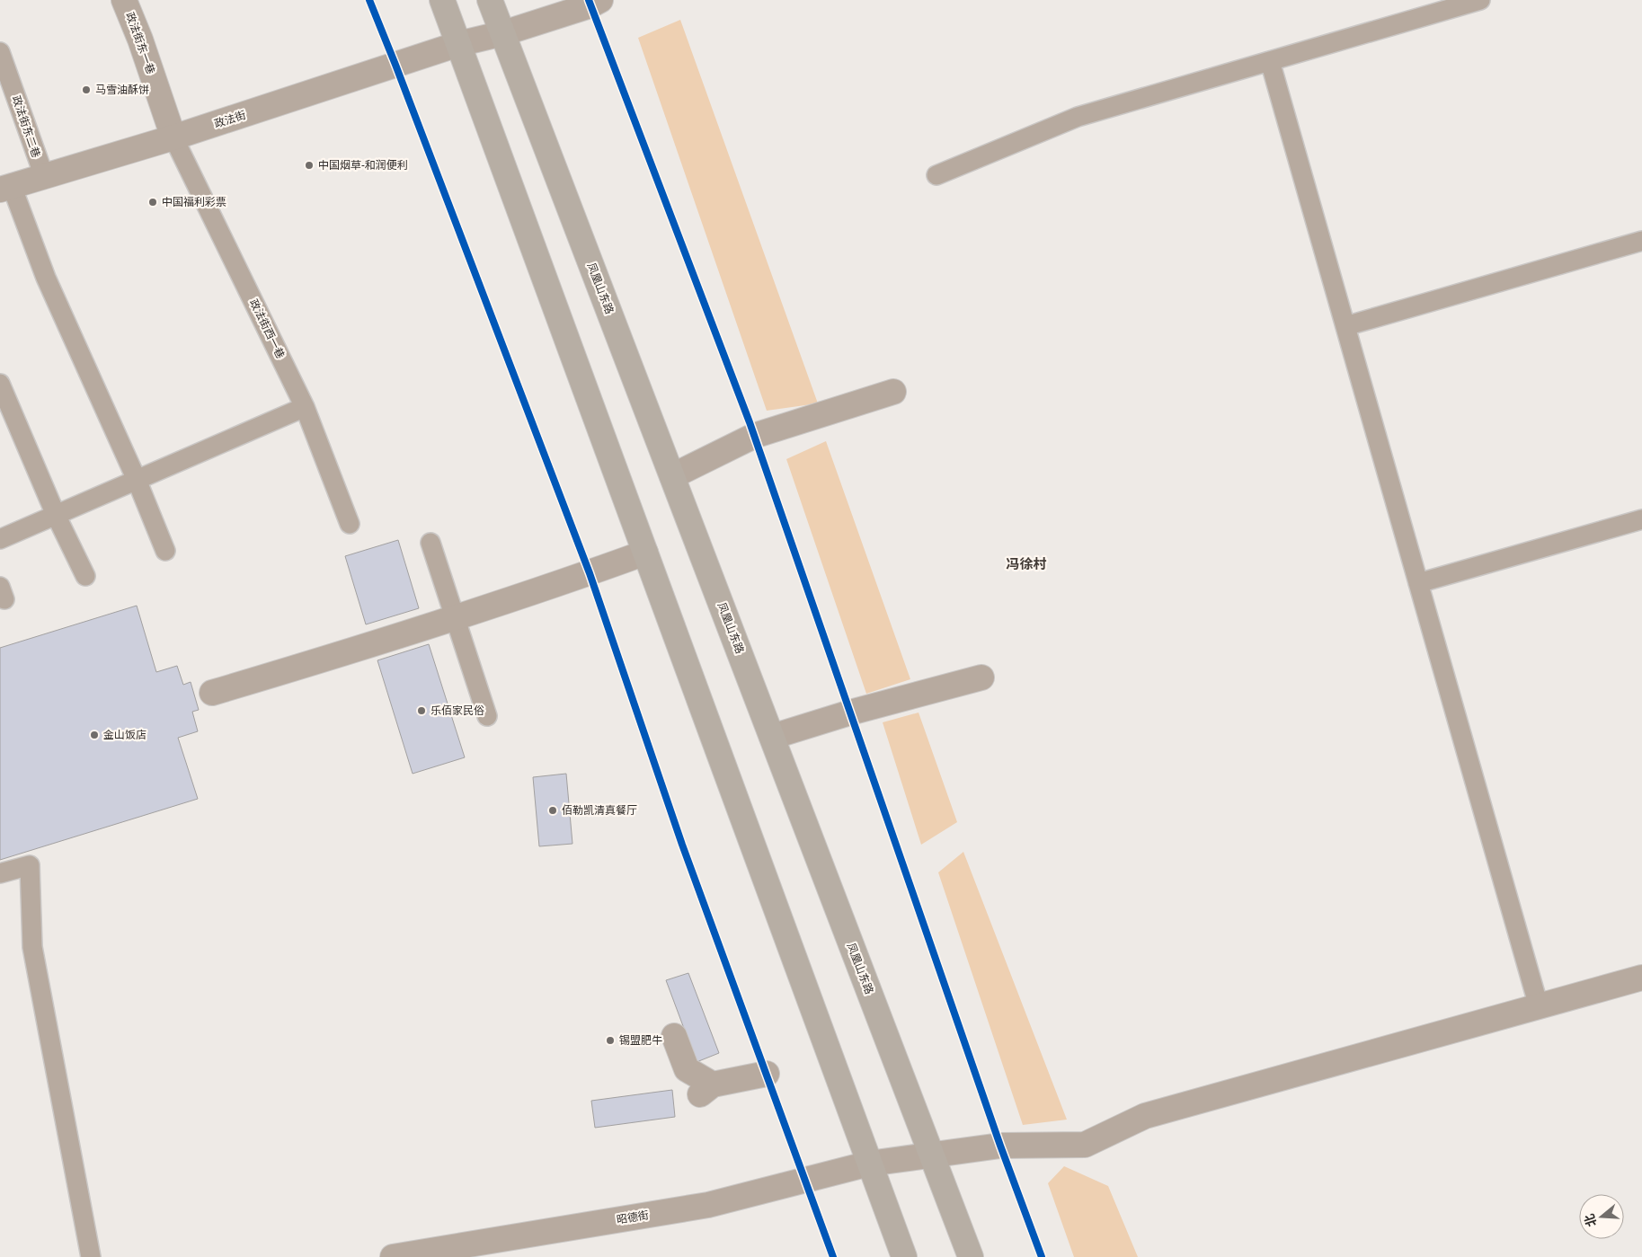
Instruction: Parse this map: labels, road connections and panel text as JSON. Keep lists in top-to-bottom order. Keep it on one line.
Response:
{"streets":{"main road":["凤凰山东路"],"street":["政法街东一巷","政法街","昭德街"],"lane":["政法街东二巷","政法街西一巷"]},"crossings":[["政法街东一巷","政法街"],["政法街东一巷","政法街西一巷"],["政法街","政法街东二巷"],["政法街","凤凰山东路"],["政法街","政法街西一巷"],["凤凰山东路","昭德街"]],"districts":["冯徐村"],"places":["马雪油酥饼","中国烟草-和润便利","中国福利彩票","乐佰家民俗","金山饭店","佰勒凯清真餐厅","锡盟肥牛"],"north":"left"}
